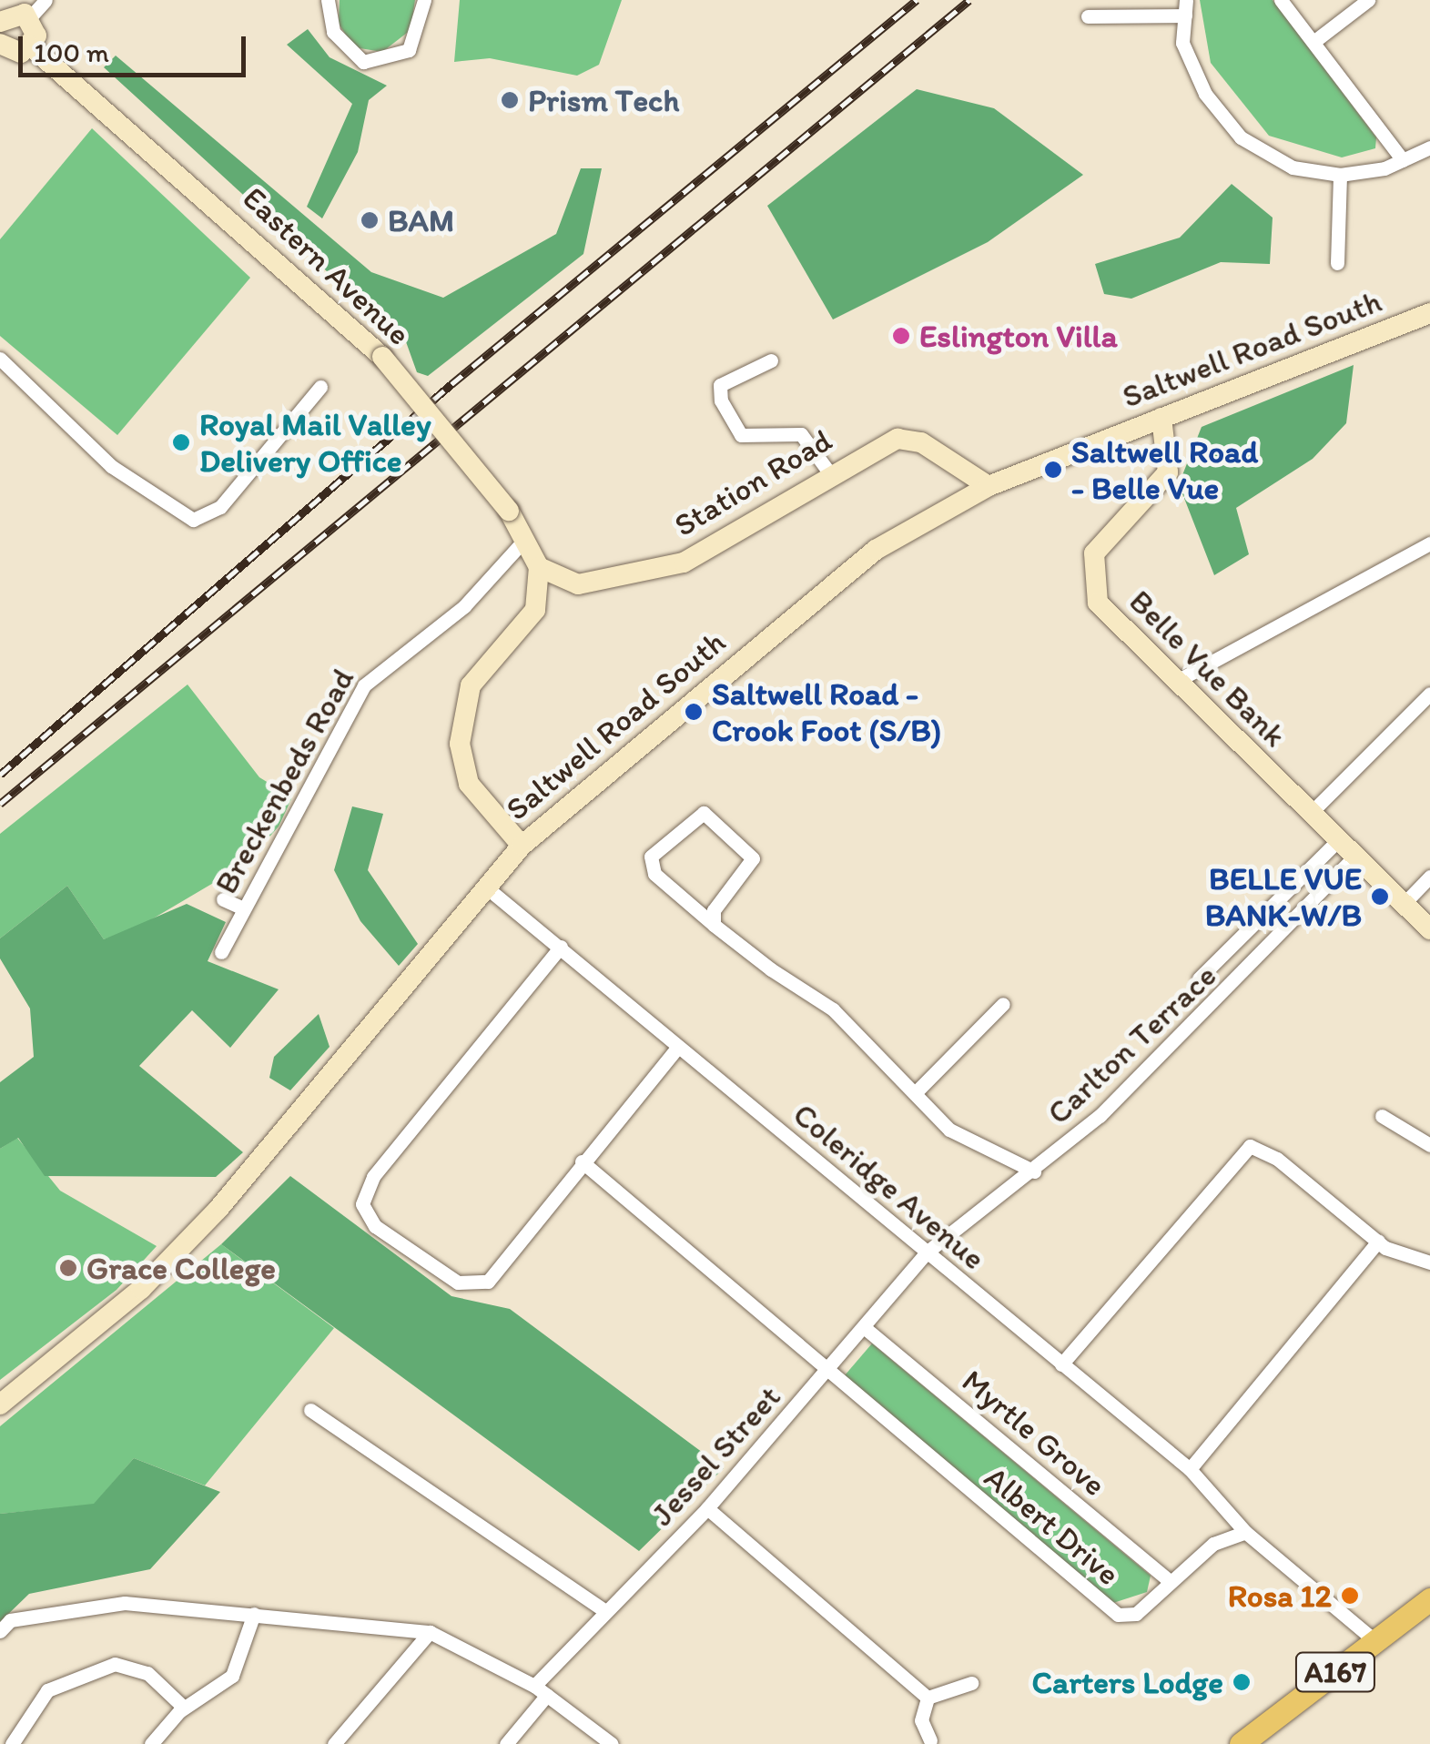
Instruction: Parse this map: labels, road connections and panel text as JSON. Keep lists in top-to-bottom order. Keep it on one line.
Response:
{"streets":{"main road":["A167"],"street":["Eastern Avenue","Saltwell Road South","Station Road","Belle Vue Bank","Breckenbeds Road","Carlton Terrace","Coleridge Avenue","Myrtle Grove","Jessel Street","Albert Drive"]},"crossings":[["Eastern Avenue","Station Road"],["Eastern Avenue","Breckenbeds Road"],["Saltwell Road South","Station Road"],["Saltwell Road South","Belle Vue Bank"],["Saltwell Road South","Coleridge Avenue"],["Belle Vue Bank","Carlton Terrace"],["Carlton Terrace","Coleridge Avenue"],["Carlton Terrace","Jessel Street"],["Coleridge Avenue","Jessel Street"],["Coleridge Avenue","Albert Drive"],["Myrtle Grove","Jessel Street"],["Myrtle Grove","Albert Drive"],["Jessel Street","Albert Drive"]],"places":["Prism Tech","BAM","Eslington Villa","Royal Mail Valley Delivery Office","Saltwell Road - Belle Vue","Saltwell Road - Crook Foot (S/B)","BELLE VUE BANK-W/B","Grace College","Rosa 12","Carters Lodge"],"scale_bar":"100 m"}
